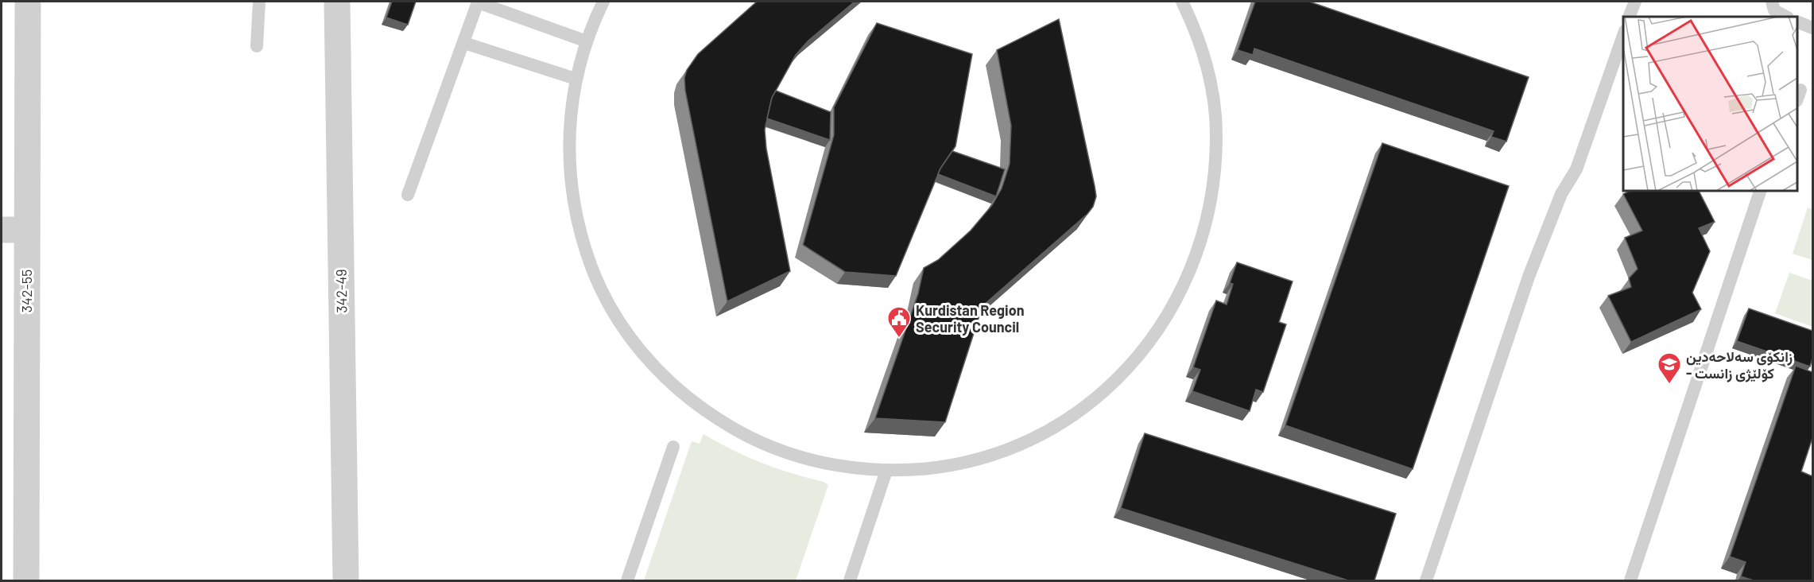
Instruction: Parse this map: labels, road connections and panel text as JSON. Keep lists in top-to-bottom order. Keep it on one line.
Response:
{"streets":{"street":["342-55","342-49"]},"places":{"public building":["Kurdistan Region Security Council"],"school or university":["زانکۆی سەلاحەدین - کۆلێژی زانست"]}}
